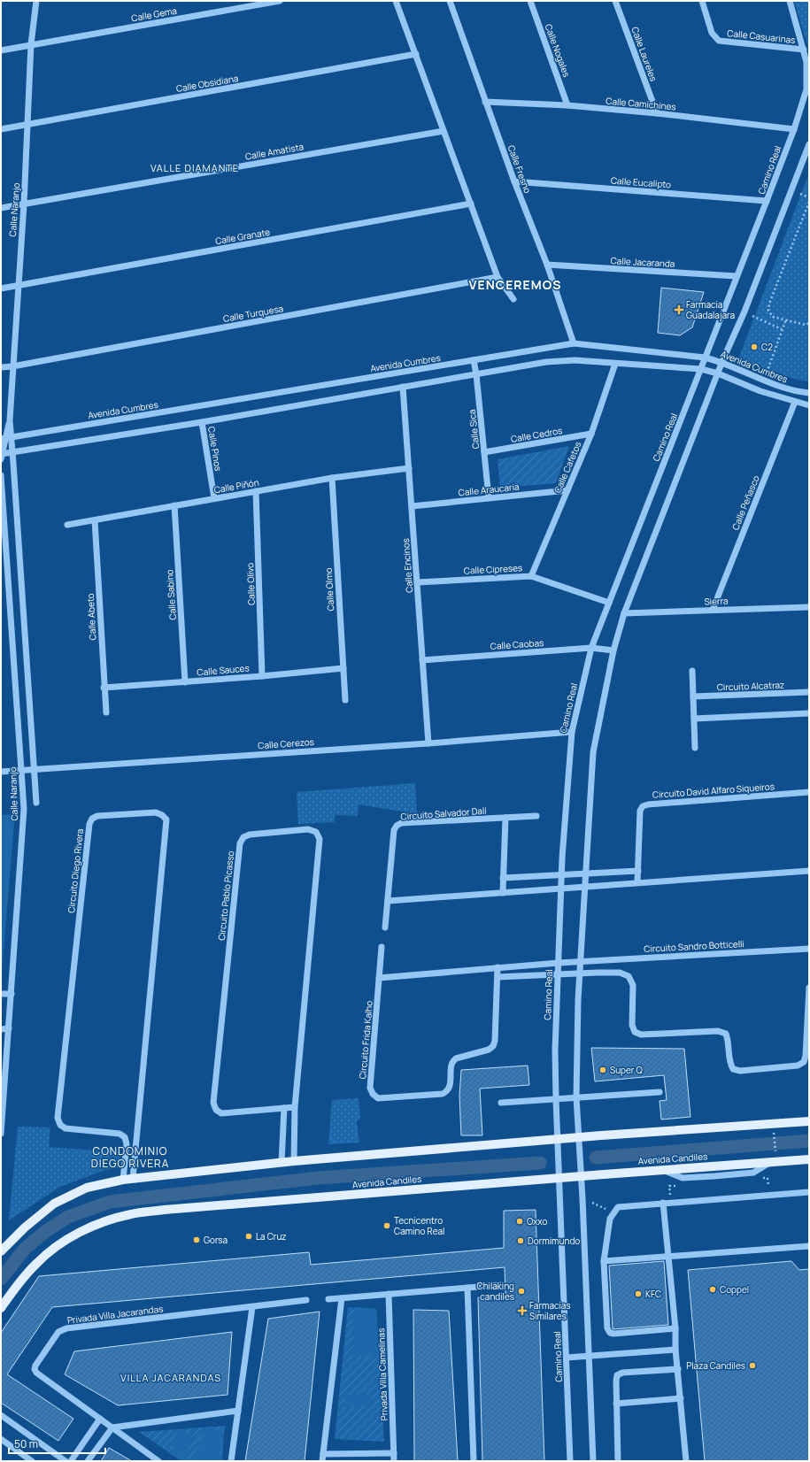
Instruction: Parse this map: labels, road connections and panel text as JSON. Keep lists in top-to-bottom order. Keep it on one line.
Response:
{"streets":{"main road":["Avenida Candiles"],"street":["Calle Gema","Calle Casuarinas","Calle Nogales","Calle Laureles","Calle Obsidiana","Calle Camichines","Calle Amatista","Calle Fresno","Camino Real","Calle Eucalipto","Calle Naranjo","Calle Granate","Calle Jacaranda","Calle Turquesa","Avenida Cumbres","Calle Sica","Calle Cedros","Calle Pinos","Calle Cafetos","Calle Piñón","Calle Araucaria","Calle Peñasco","Calle Encinos","Calle Cipreses","Calle Olivo","Calle Olmo","Calle Sabino","Sierra","Calle Abeto","Calle Caobas","Calle Sauces","Circuito Alcatraz","Calle Cerezos","Circuito David Alfaro Siqueiros","Circuito Salvador Dalí","Circuito Diego Rivera","Circuito Pablo Picasso","Circuito Sandro Botticelli","Circuito Frida Kalho","Privada Villa Jacarandas","Privada Villa Camelinas"]},"crossings":[["Calle Gema","Calle Naranjo"],["Calle Casuarinas","Camino Real"],["Calle Nogales","Calle Camichines"],["Calle Laureles","Calle Camichines"],["Calle Obsidiana","Calle Naranjo"],["Calle Camichines","Calle Fresno"],["Calle Camichines","Camino Real"],["Calle Amatista","Calle Naranjo"],["Calle Fresno","Calle Eucalipto"],["Calle Fresno","Calle Jacaranda"],["Calle Fresno","Avenida Cumbres"],["Camino Real","Calle Eucalipto"],["Camino Real","Calle Jacaranda"],["Camino Real","Avenida Cumbres"],["Camino Real","Calle Cipreses"],["Camino Real","Calle Caobas"],["Camino Real","Calle Cerezos"],["Camino Real","Avenida Candiles"],["Calle Naranjo","Calle Granate"],["Calle Naranjo","Calle Turquesa"],["Calle Naranjo","Avenida Cumbres"],["Calle Naranjo","Calle Cerezos"],["Avenida Cumbres","Calle Sica"],["Calle Sica","Calle Cedros"],["Calle Sica","Calle Araucaria"],["Calle Cedros","Calle Cafetos"],["Calle Pinos","Calle Piñón"],["Calle Cafetos","Calle Araucaria"],["Calle Cafetos","Calle Cipreses"],["Calle Piñón","Calle Encinos"],["Calle Piñón","Calle Olivo"],["Calle Piñón","Calle Olmo"],["Calle Piñón","Calle Sabino"],["Calle Piñón","Calle Abeto"],["Calle Araucaria","Calle Encinos"],["Calle Peñasco","Sierra"],["Calle Encinos","Calle Cipreses"],["Calle Encinos","Calle Caobas"],["Calle Encinos","Calle Cerezos"],["Calle Olivo","Calle Sauces"],["Calle Olmo","Calle Sauces"],["Calle Sabino","Calle Sauces"],["Calle Abeto","Calle Sauces"]],"districts":["VALLE DIAMANTE","VENCEREMOS","CONDOMINIO DIEGO RIVERA","VILLA JACARANDAS"],"places":{"health":["Farmacia Guadalajara","Farmacias Similares"],"other":["C2","Super Q","Oxxo","Tecnicentro Camino Real","La Cruz","Gorsa","Dormimundo","Coppel","Chilaking candiles","KFC","Plaza Candiles"]},"scale_bar":"50 m"}
